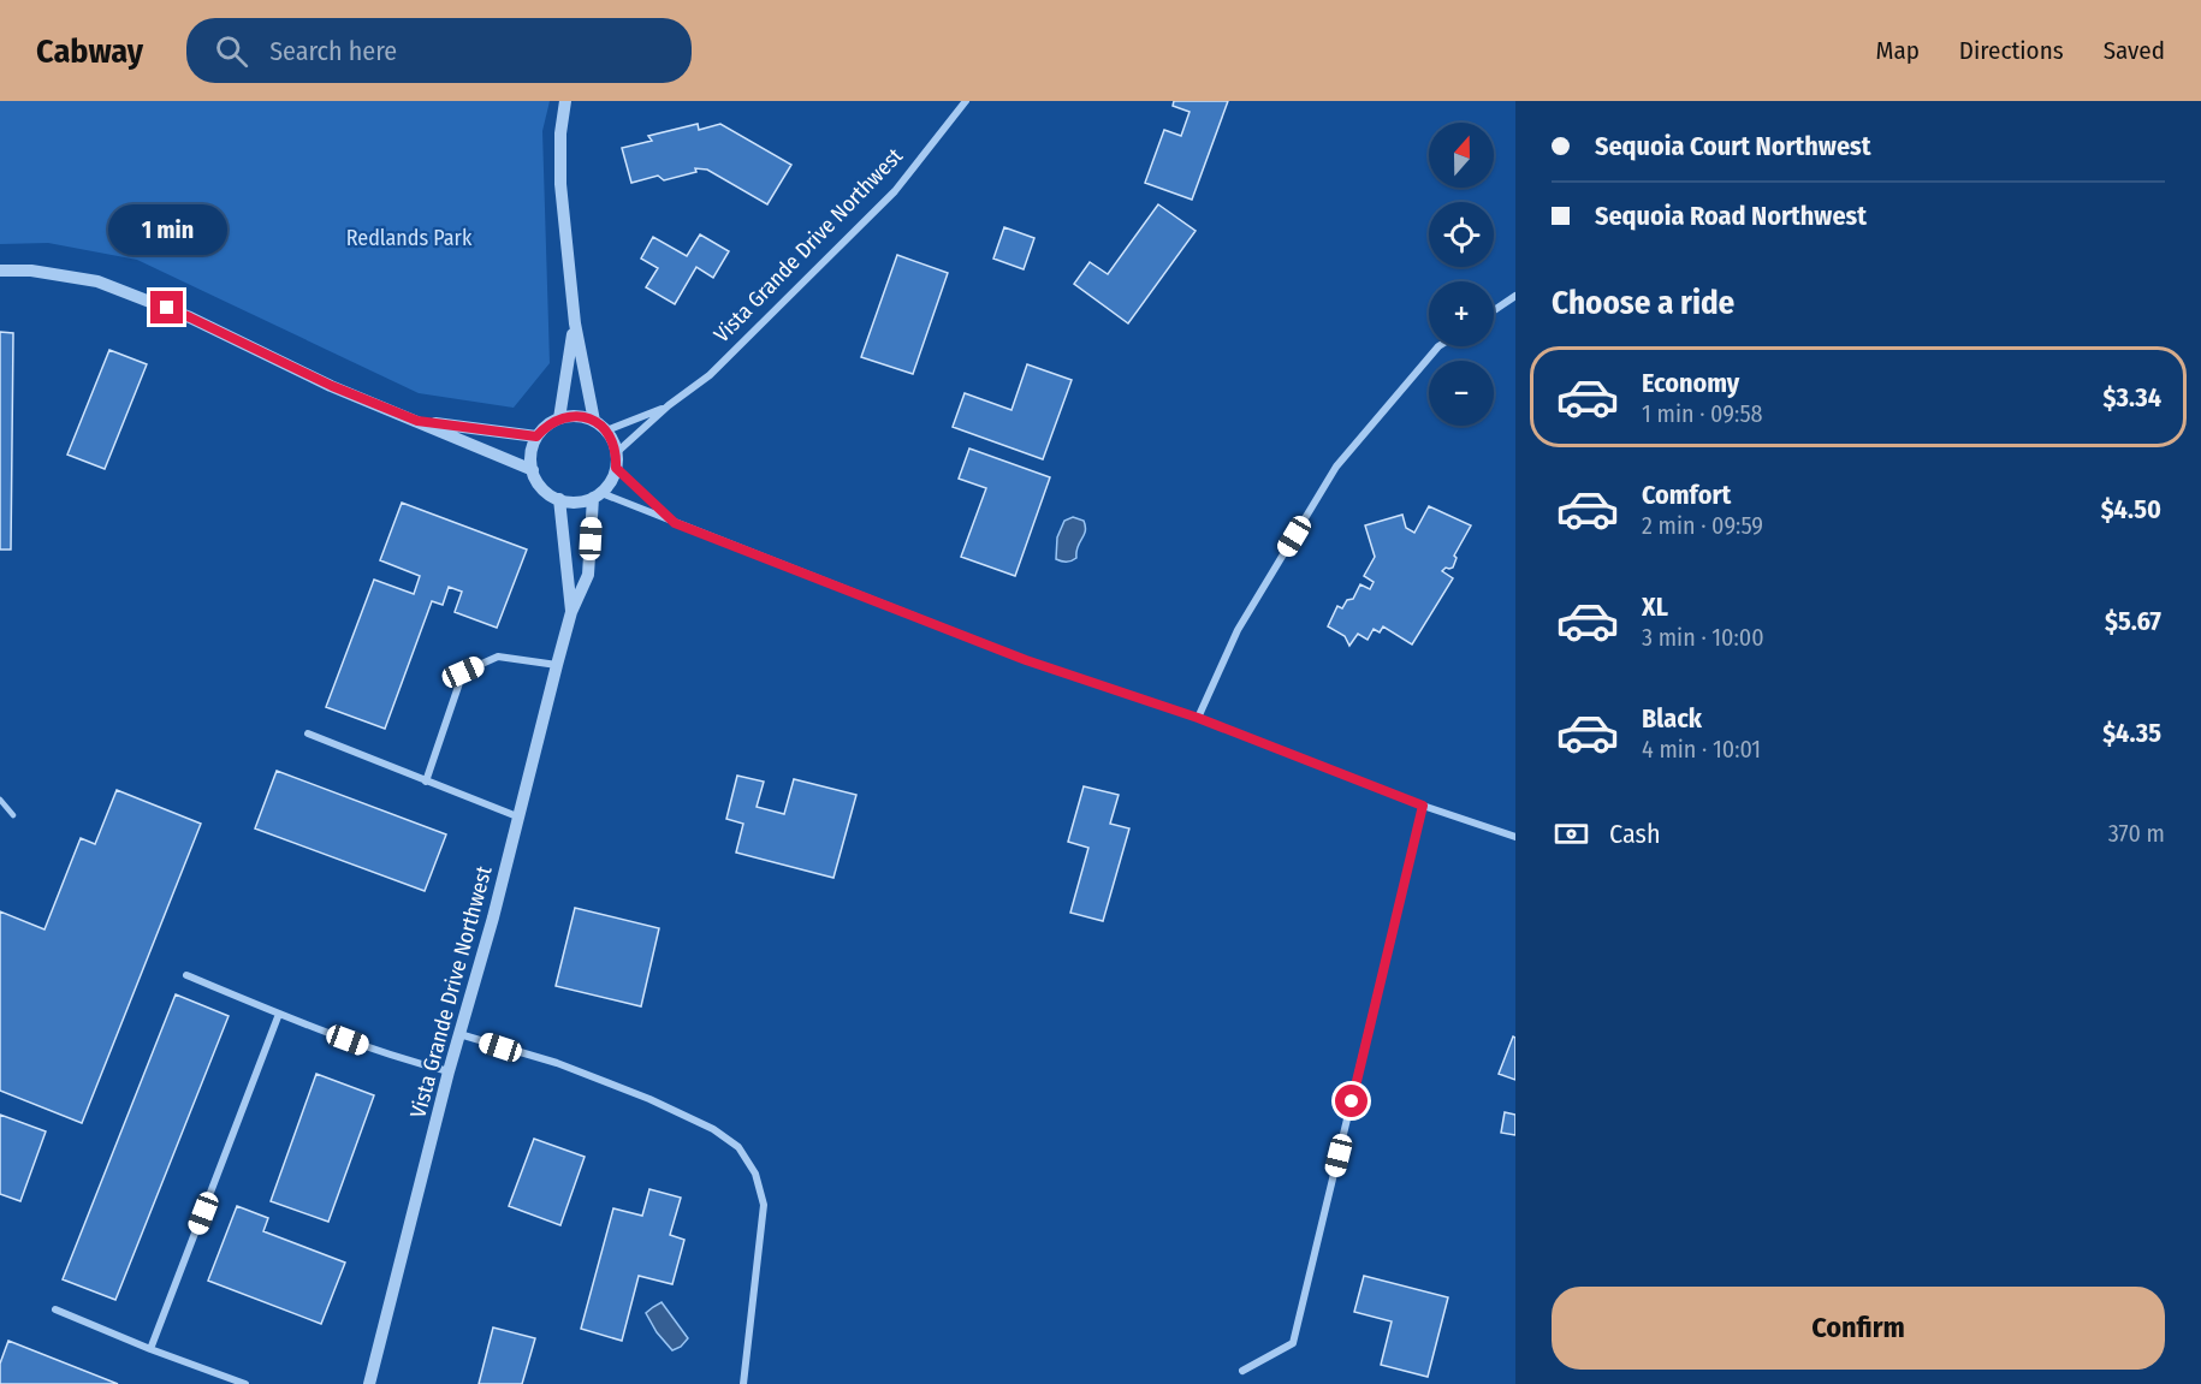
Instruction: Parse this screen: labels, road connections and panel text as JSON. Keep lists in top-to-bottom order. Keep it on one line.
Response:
{"streets":{"street":["Vista Grande Drive Northwest"]},"parks":["Redlands Park"],"north":"top","page":{"header":"Cabway","search":"Search here","nav":["Map","Directions","Saved"],"banner":["Sequoia Court Northwest","Sequoia Road Northwest"],"map_buttons":["+","−"],"bubble":"1 min","heading":"Choose a ride","list":[{"name":"Economy","note":"1 min · 09:58","value":"$3.34"},{"name":"Comfort","note":"2 min · 09:59","value":"$4.50"},{"name":"XL","note":"3 min · 10:00","value":"$5.67"},{"name":"Black","note":"4 min · 10:01","value":"$4.35"}],"pay":["Cash","370 m"],"buttons":"Confirm"}}
